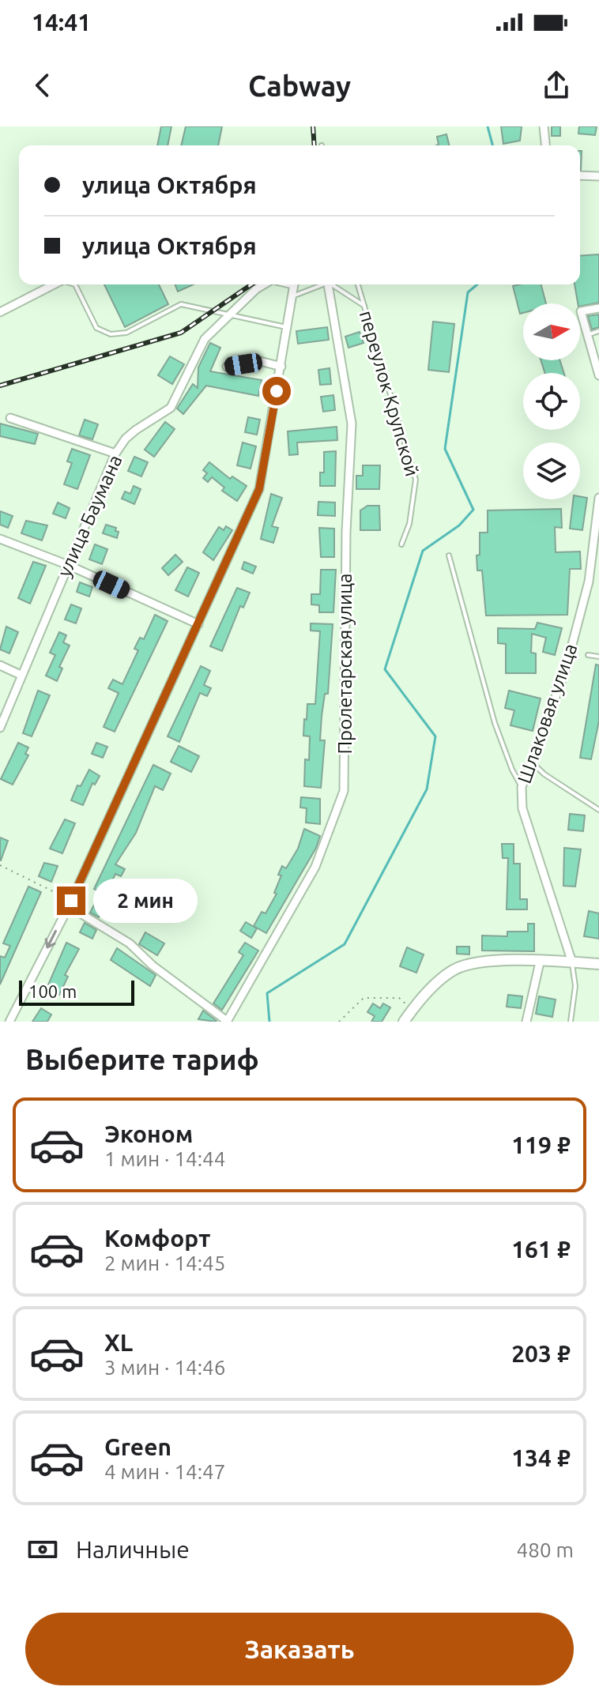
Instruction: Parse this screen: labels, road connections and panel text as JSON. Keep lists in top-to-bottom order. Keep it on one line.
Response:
{"streets":{"street":["улица Баумана","Пролетарская улица","Шлаковая улица"],"lane":["переулок Крупской"]},"scale_bar":"100 m","north":"right","page":{"status":"14:41","header":"Cabway","banner":["улица Октября","улица Октября"],"bubble":"2 мин","scale":"100 m","heading":"Выберите тариф","list":[{"name":"Эконом","note":"1 мин · 14:44","value":"119 ₽"},{"name":"Комфорт","note":"2 мин · 14:45","value":"161 ₽"},{"name":"XL","note":"3 мин · 14:46","value":"203 ₽"},{"name":"Green","note":"4 мин · 14:47","value":"134 ₽"}],"pay":["Наличные","480 m"],"buttons":"Заказать"}}
